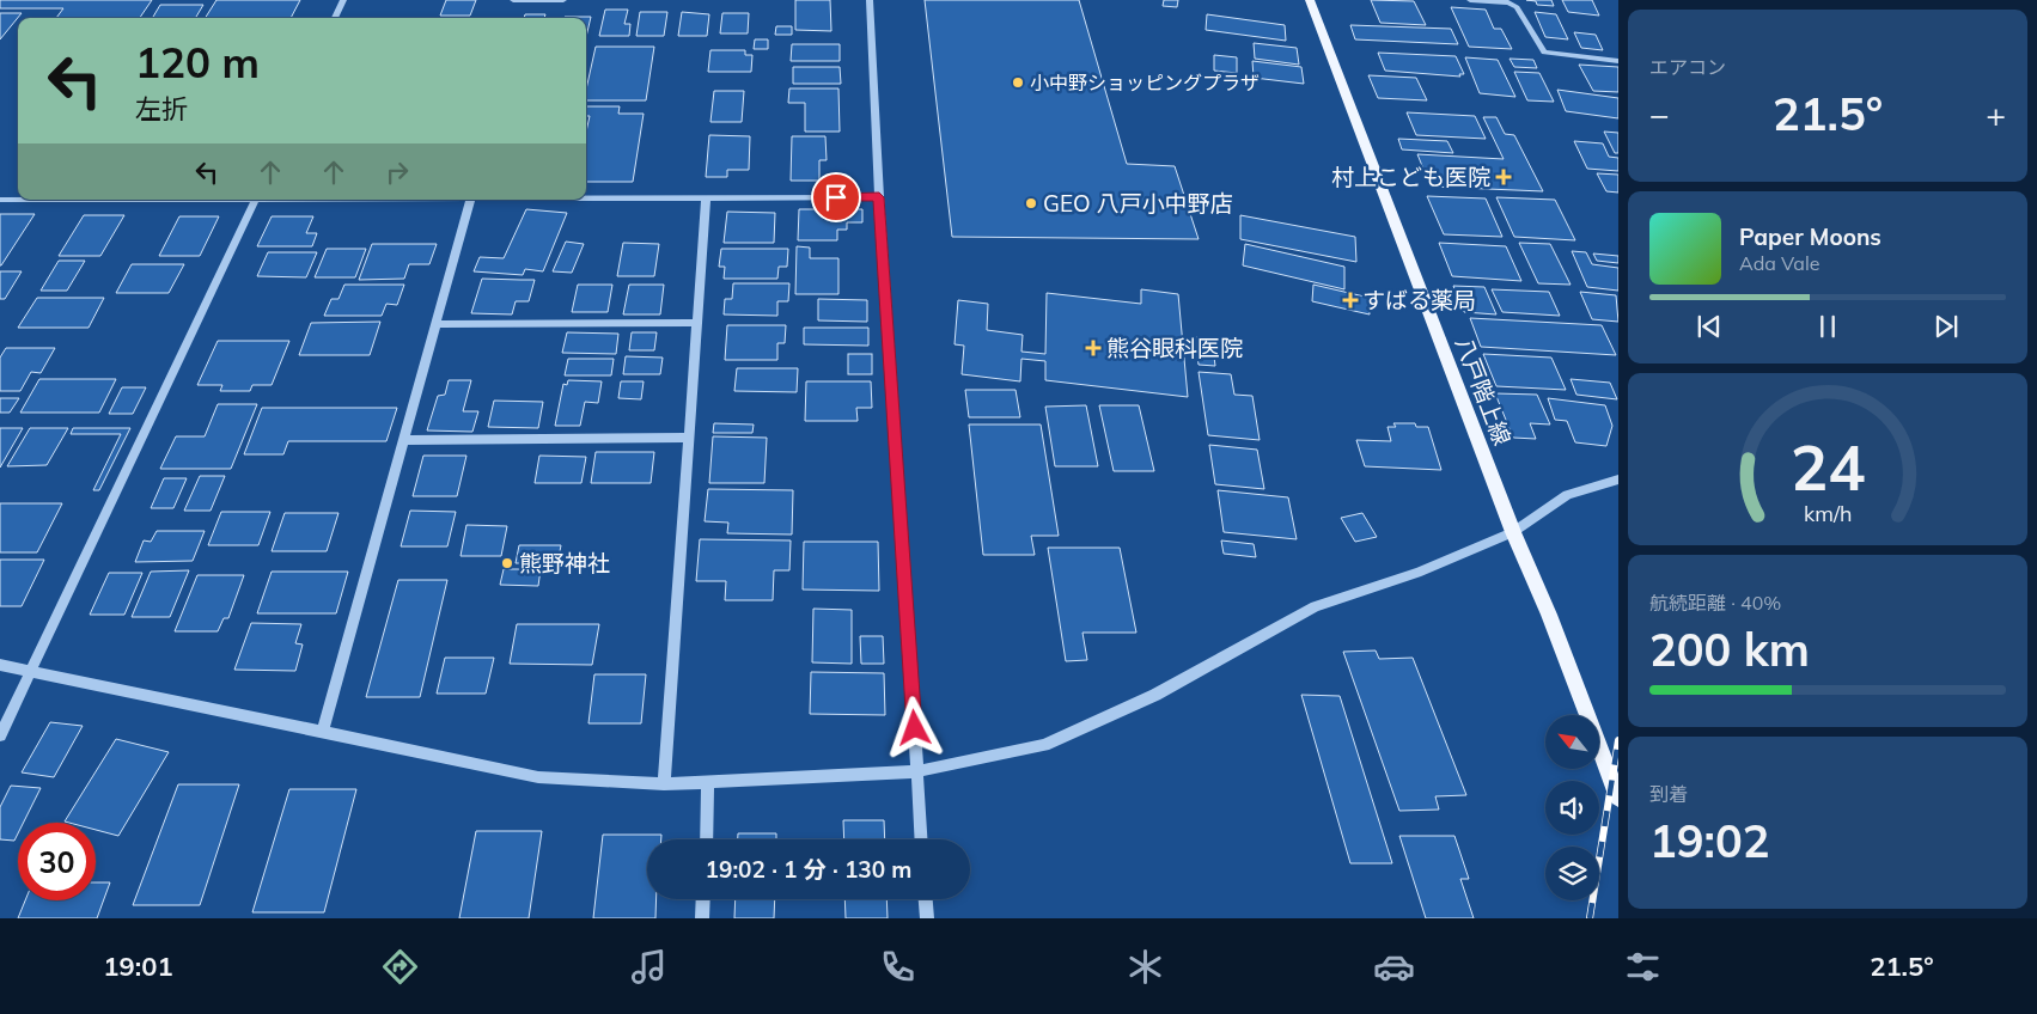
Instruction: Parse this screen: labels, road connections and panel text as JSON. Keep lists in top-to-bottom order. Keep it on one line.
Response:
{"streets":{"main road":["八戸階上線"]},"places":{"other":["小中野ショッピングプラザ","GEO 八戸小中野店","熊野神社"],"health":["村上こども医院","すばる薬局","熊谷眼科医院"]},"north":"top left","page":{"tile":["エアコン",["航続距離 · 40%","200 km"],["到着","19:02"]],"turn":["120 m","左折"],"heat":["−","21.5°","+"],"song":["Paper Moons","Ada Vale"],"limit":"30","trip":"19:02 · 1 分 · 130 m","tabs":["19:01","21.5°"],"gauge":["24","km/h"]}}
